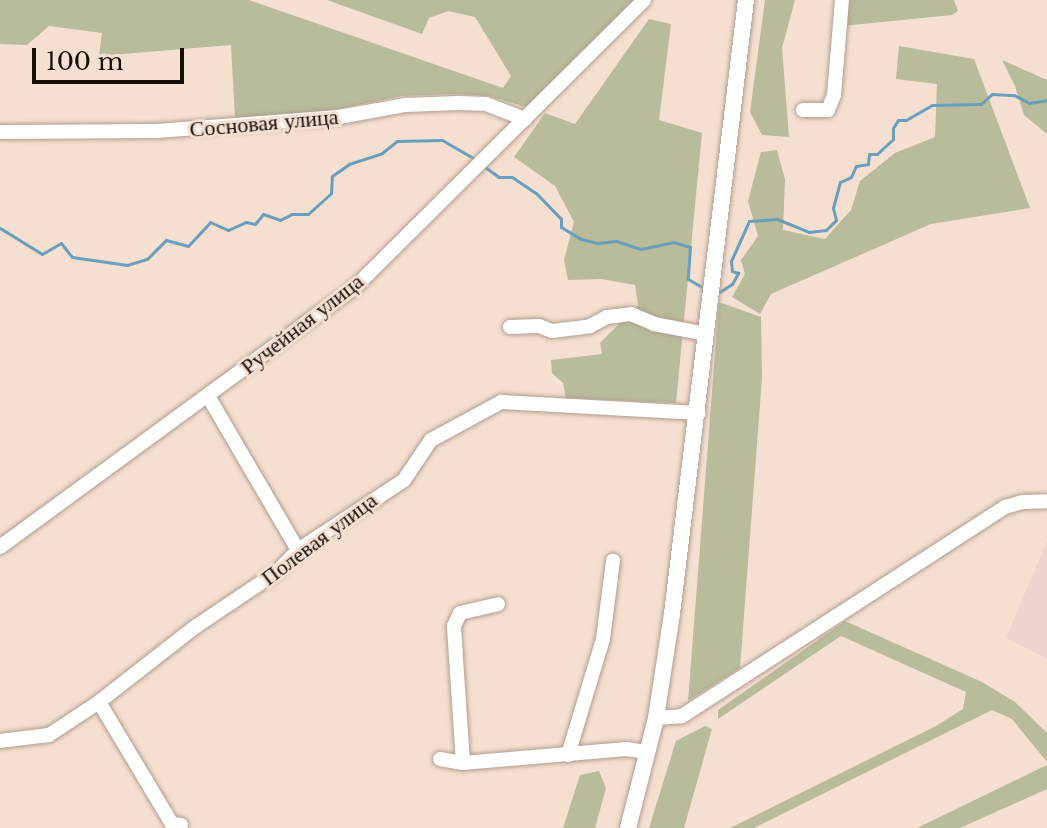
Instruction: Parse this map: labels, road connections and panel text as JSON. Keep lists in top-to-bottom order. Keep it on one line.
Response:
{"streets":{"street":["Сосновая улица","Ручейная улица","Полевая улица"]},"crossings":[["Сосновая улица","Ручейная улица"]],"scale_bar":"100 m"}
